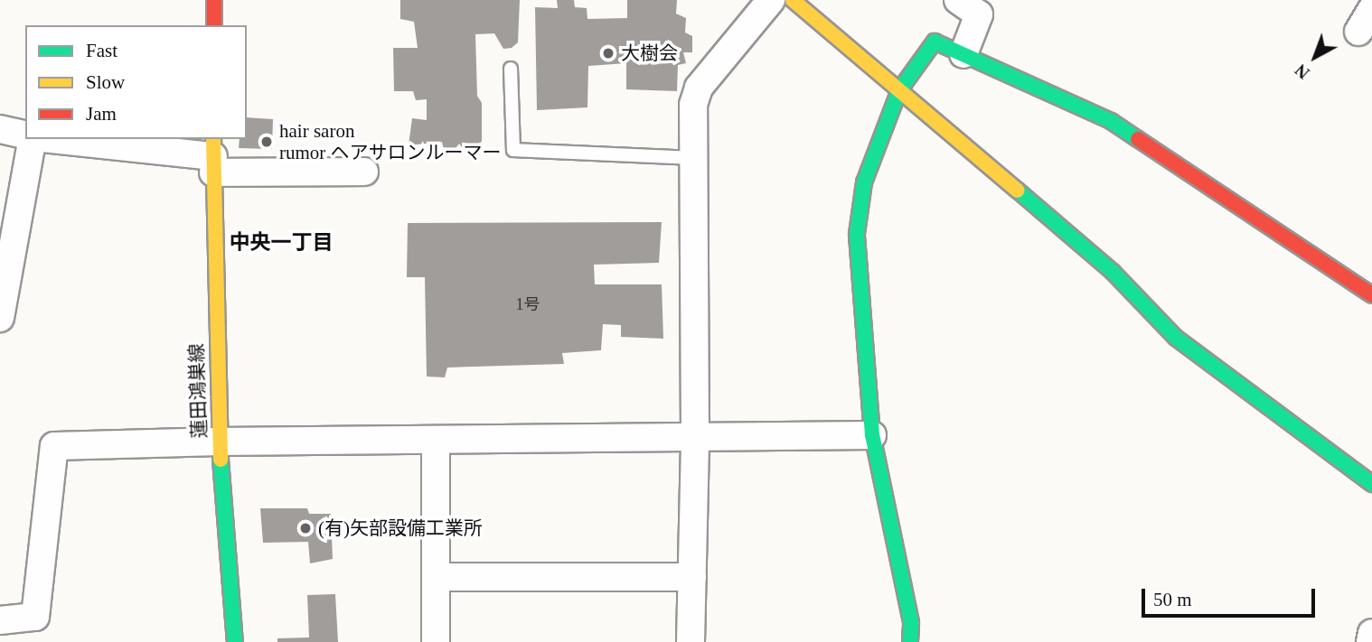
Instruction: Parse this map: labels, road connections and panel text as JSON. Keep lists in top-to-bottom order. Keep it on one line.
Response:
{"streets":{"street":["蓮田鴻巣線"]},"districts":["中央一丁目"],"places":["大樹会","hair saron rumor ヘアサロンルーマー","(有)矢部設備工業所"],"house_numbers":["1号"],"legend":["Fast","Slow","Jam"],"scale_bar":"50 m","north":"bottom left"}
